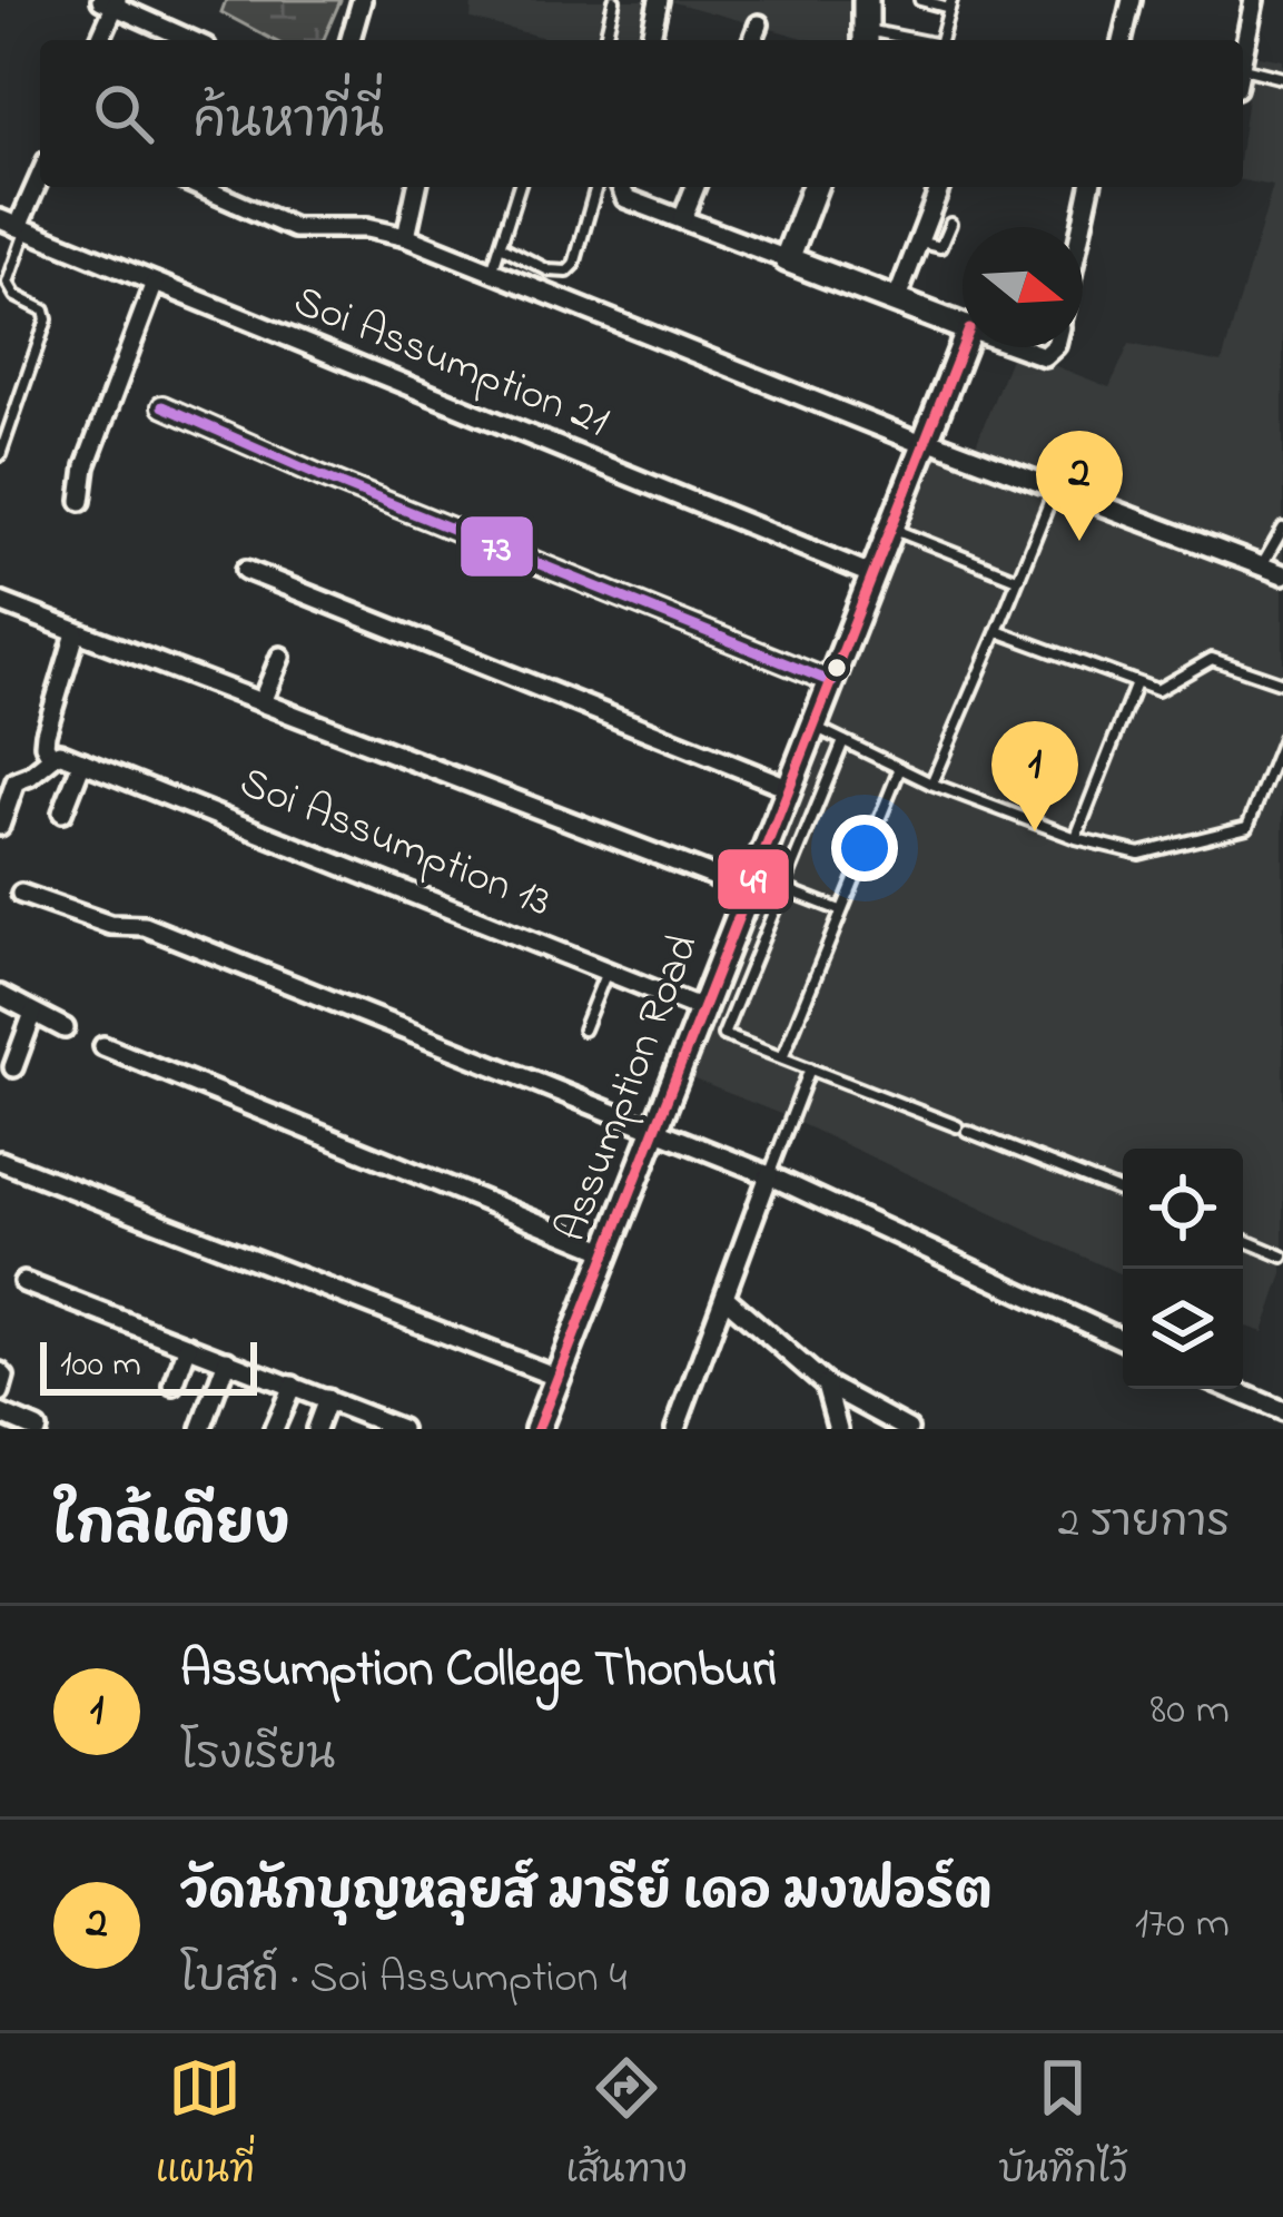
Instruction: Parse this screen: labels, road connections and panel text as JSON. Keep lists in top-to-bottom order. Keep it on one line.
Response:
{"streets":{"street":["Soi Assumption 21","Soi Assumption 13","Assumption Road"]},"crossings":[["Soi Assumption 21","Assumption Road"],["Soi Assumption 13","Assumption Road"]],"lines":["transit line 49","transit line 73"],"scale_bar":"100 m","north":"right","page":{"search":"ค้นหาที่นี่","pins":["2","1"],"scale":"100 m","heading":["ใกล้เคียง","2 รายการ"],"list":[{"mark":"1","name":"Assumption College Thonburi","note":"โรงเรียน","value":"80 m"},{"mark":"2","name":"วัดนักบุญหลุยส์ มารีย์ เดอ มงฟอร์ต","note":"โบสถ์ · Soi Assumption 4","value":"170 m"}],"nav":["แผนที่","เส้นทาง","บันทึกไว้"]}}
